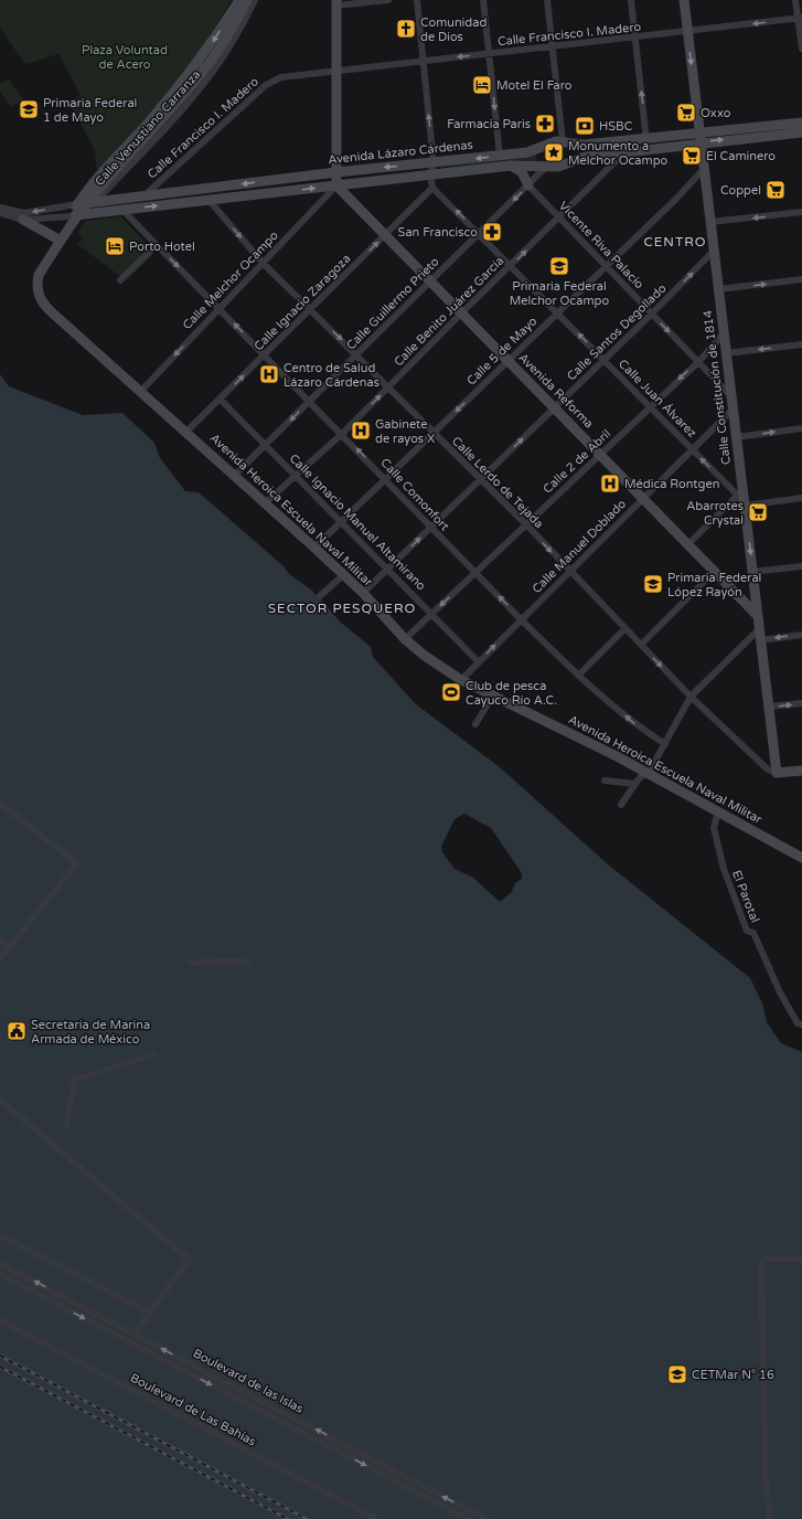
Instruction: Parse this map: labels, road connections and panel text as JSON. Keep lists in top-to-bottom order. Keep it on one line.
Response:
{"streets":{"street":["Calle Francisco I. Madero","Calle Venustiano Carranza","Avenida Lázaro Cárdenas","Vicente Riva Palacio","Calle Melchor Ocampo","Calle Ignacio Zaragoza","Calle Guillermo Prieto","Calle Benito Juárez García","Calle Santos Degollado","Calle 5 de Mayo","Calle Constitución de 1814","Avenida Reforma","Calle Juan Álvarez","Calle 2 de Abril","Calle Lerdo de Tejada","Calle Comonfort","Avenida Heroica Escuela Naval Militar","Calle Ignacio Manuel Altamirano","Calle Manuel Doblado","El Parotal","Boulevard de las Islas","Boulevard de Las Bahías"]},"crossings":[["Calle Francisco I. Madero","Avenida Lázaro Cárdenas"],["Calle Francisco I. Madero","Calle Constitución de 1814"],["Calle Venustiano Carranza","Avenida Lázaro Cárdenas"],["Avenida Lázaro Cárdenas","Calle Melchor Ocampo"],["Avenida Lázaro Cárdenas","Calle Guillermo Prieto"],["Avenida Lázaro Cárdenas","Calle Benito Juárez García"],["Avenida Lázaro Cárdenas","Calle Constitución de 1814"],["Avenida Lázaro Cárdenas","Avenida Reforma"],["Avenida Lázaro Cárdenas","Calle Lerdo de Tejada"],["Avenida Lázaro Cárdenas","Calle Comonfort"],["Avenida Lázaro Cárdenas","Avenida Heroica Escuela Naval Militar"],["Vicente Riva Palacio","Calle Guillermo Prieto"],["Vicente Riva Palacio","Calle Benito Juárez García"],["Vicente Riva Palacio","Calle Santos Degollado"],["Vicente Riva Palacio","Calle 5 de Mayo"],["Vicente Riva Palacio","Calle Constitución de 1814"],["Vicente Riva Palacio","Calle 2 de Abril"],["Calle Melchor Ocampo","Avenida Reforma"],["Calle Melchor Ocampo","Calle Lerdo de Tejada"],["Calle Melchor Ocampo","Calle Comonfort"],["Calle Melchor Ocampo","Avenida Heroica Escuela Naval Militar"],["Calle Ignacio Zaragoza","Avenida Reforma"],["Calle Ignacio Zaragoza","Calle Juan Álvarez"],["Calle Ignacio Zaragoza","Calle Lerdo de Tejada"],["Calle Ignacio Zaragoza","Calle Comonfort"],["Calle Ignacio Zaragoza","Avenida Heroica Escuela Naval Militar"],["Calle Ignacio Zaragoza","Calle Ignacio Manuel Altamirano"],["Calle Guillermo Prieto","Avenida Reforma"],["Calle Guillermo Prieto","Calle Juan Álvarez"],["Calle Guillermo Prieto","Calle Lerdo de Tejada"],["Calle Guillermo Prieto","Calle Comonfort"],["Calle Guillermo Prieto","Avenida Heroica Escuela Naval Militar"],["Calle Guillermo Prieto","Calle Ignacio Manuel Altamirano"],["Calle Benito Juárez García","Avenida Reforma"],["Calle Benito Juárez García","Calle Juan Álvarez"],["Calle Benito Juárez García","Calle Lerdo de Tejada"],["Calle Benito Juárez García","Calle Comonfort"],["Calle Benito Juárez García","Avenida Heroica Escuela Naval Militar"],["Calle Benito Juárez García","Calle Ignacio Manuel Altamirano"],["Calle Santos Degollado","Calle Constitución de 1814"],["Calle Santos Degollado","Avenida Reforma"],["Calle Santos Degollado","Calle Juan Álvarez"],["Calle Santos Degollado","Calle Lerdo de Tejada"],["Calle Santos Degollado","Calle Comonfort"],["Calle Santos Degollado","Avenida Heroica Escuela Naval Militar"],["Calle Santos Degollado","Calle Ignacio Manuel Altamirano"],["Calle 5 de Mayo","Calle Constitución de 1814"],["Calle 5 de Mayo","Avenida Reforma"],["Calle 5 de Mayo","Calle Juan Álvarez"],["Calle 5 de Mayo","Calle Lerdo de Tejada"],["Calle 5 de Mayo","Calle Comonfort"],["Calle 5 de Mayo","Avenida Heroica Escuela Naval Militar"],["Calle 5 de Mayo","Calle Ignacio Manuel Altamirano"],["Calle Constitución de 1814","Avenida Reforma"],["Calle Constitución de 1814","Calle Juan Álvarez"],["Calle Constitución de 1814","Calle 2 de Abril"],["Calle Constitución de 1814","Calle Lerdo de Tejada"],["Calle Constitución de 1814","Calle Manuel Doblado"],["Avenida Reforma","Calle 2 de Abril"],["Avenida Reforma","Calle Manuel Doblado"],["Calle Juan Álvarez","Calle 2 de Abril"],["Calle Juan Álvarez","Calle Manuel Doblado"],["Calle 2 de Abril","Calle Lerdo de Tejada"],["Calle 2 de Abril","Calle Comonfort"],["Calle 2 de Abril","Avenida Heroica Escuela Naval Militar"],["Calle 2 de Abril","Calle Ignacio Manuel Altamirano"],["Calle Lerdo de Tejada","Calle Manuel Doblado"],["Calle Comonfort","Calle Manuel Doblado"],["Avenida Heroica Escuela Naval Militar","Calle Manuel Doblado"],["Avenida Heroica Escuela Naval Militar","El Parotal"],["Calle Ignacio Manuel Altamirano","Calle Manuel Doblado"]],"one_way":["Calle Melchor Ocampo","Calle Ignacio Zaragoza","Calle Santos Degollado","Calle Juan Álvarez"],"districts":["CENTRO","SECTOR PESQUERO"],"parks":["Plaza Voluntad de Acero"],"places":{"church":["Comunidad de Dios"],"hotel":["Motel El Faro","Porto Hotel"],"school or university":["Primaria Federal 1 de Mayo","Primaria Federal Melchor Ocampo","Primaria Federal López Rayón","CETMar N° 16"],"supermarket":["Oxxo","El Caminero","Coppel","Abarrotes Crystal"],"pharmacy":["Farmacia Paris","San Francisco"],"bank":["HSBC"],"place":["Monumento a Melchor Ocampo"],"hospital":["Centro de Salud Lázaro Cárdenas","Gabinete de rayos X","Médica Rontgen"],"sports":["Club de pesca Cayuco Río A.C."],"public building":["Secretaría de Marina Armada de México"]}}
